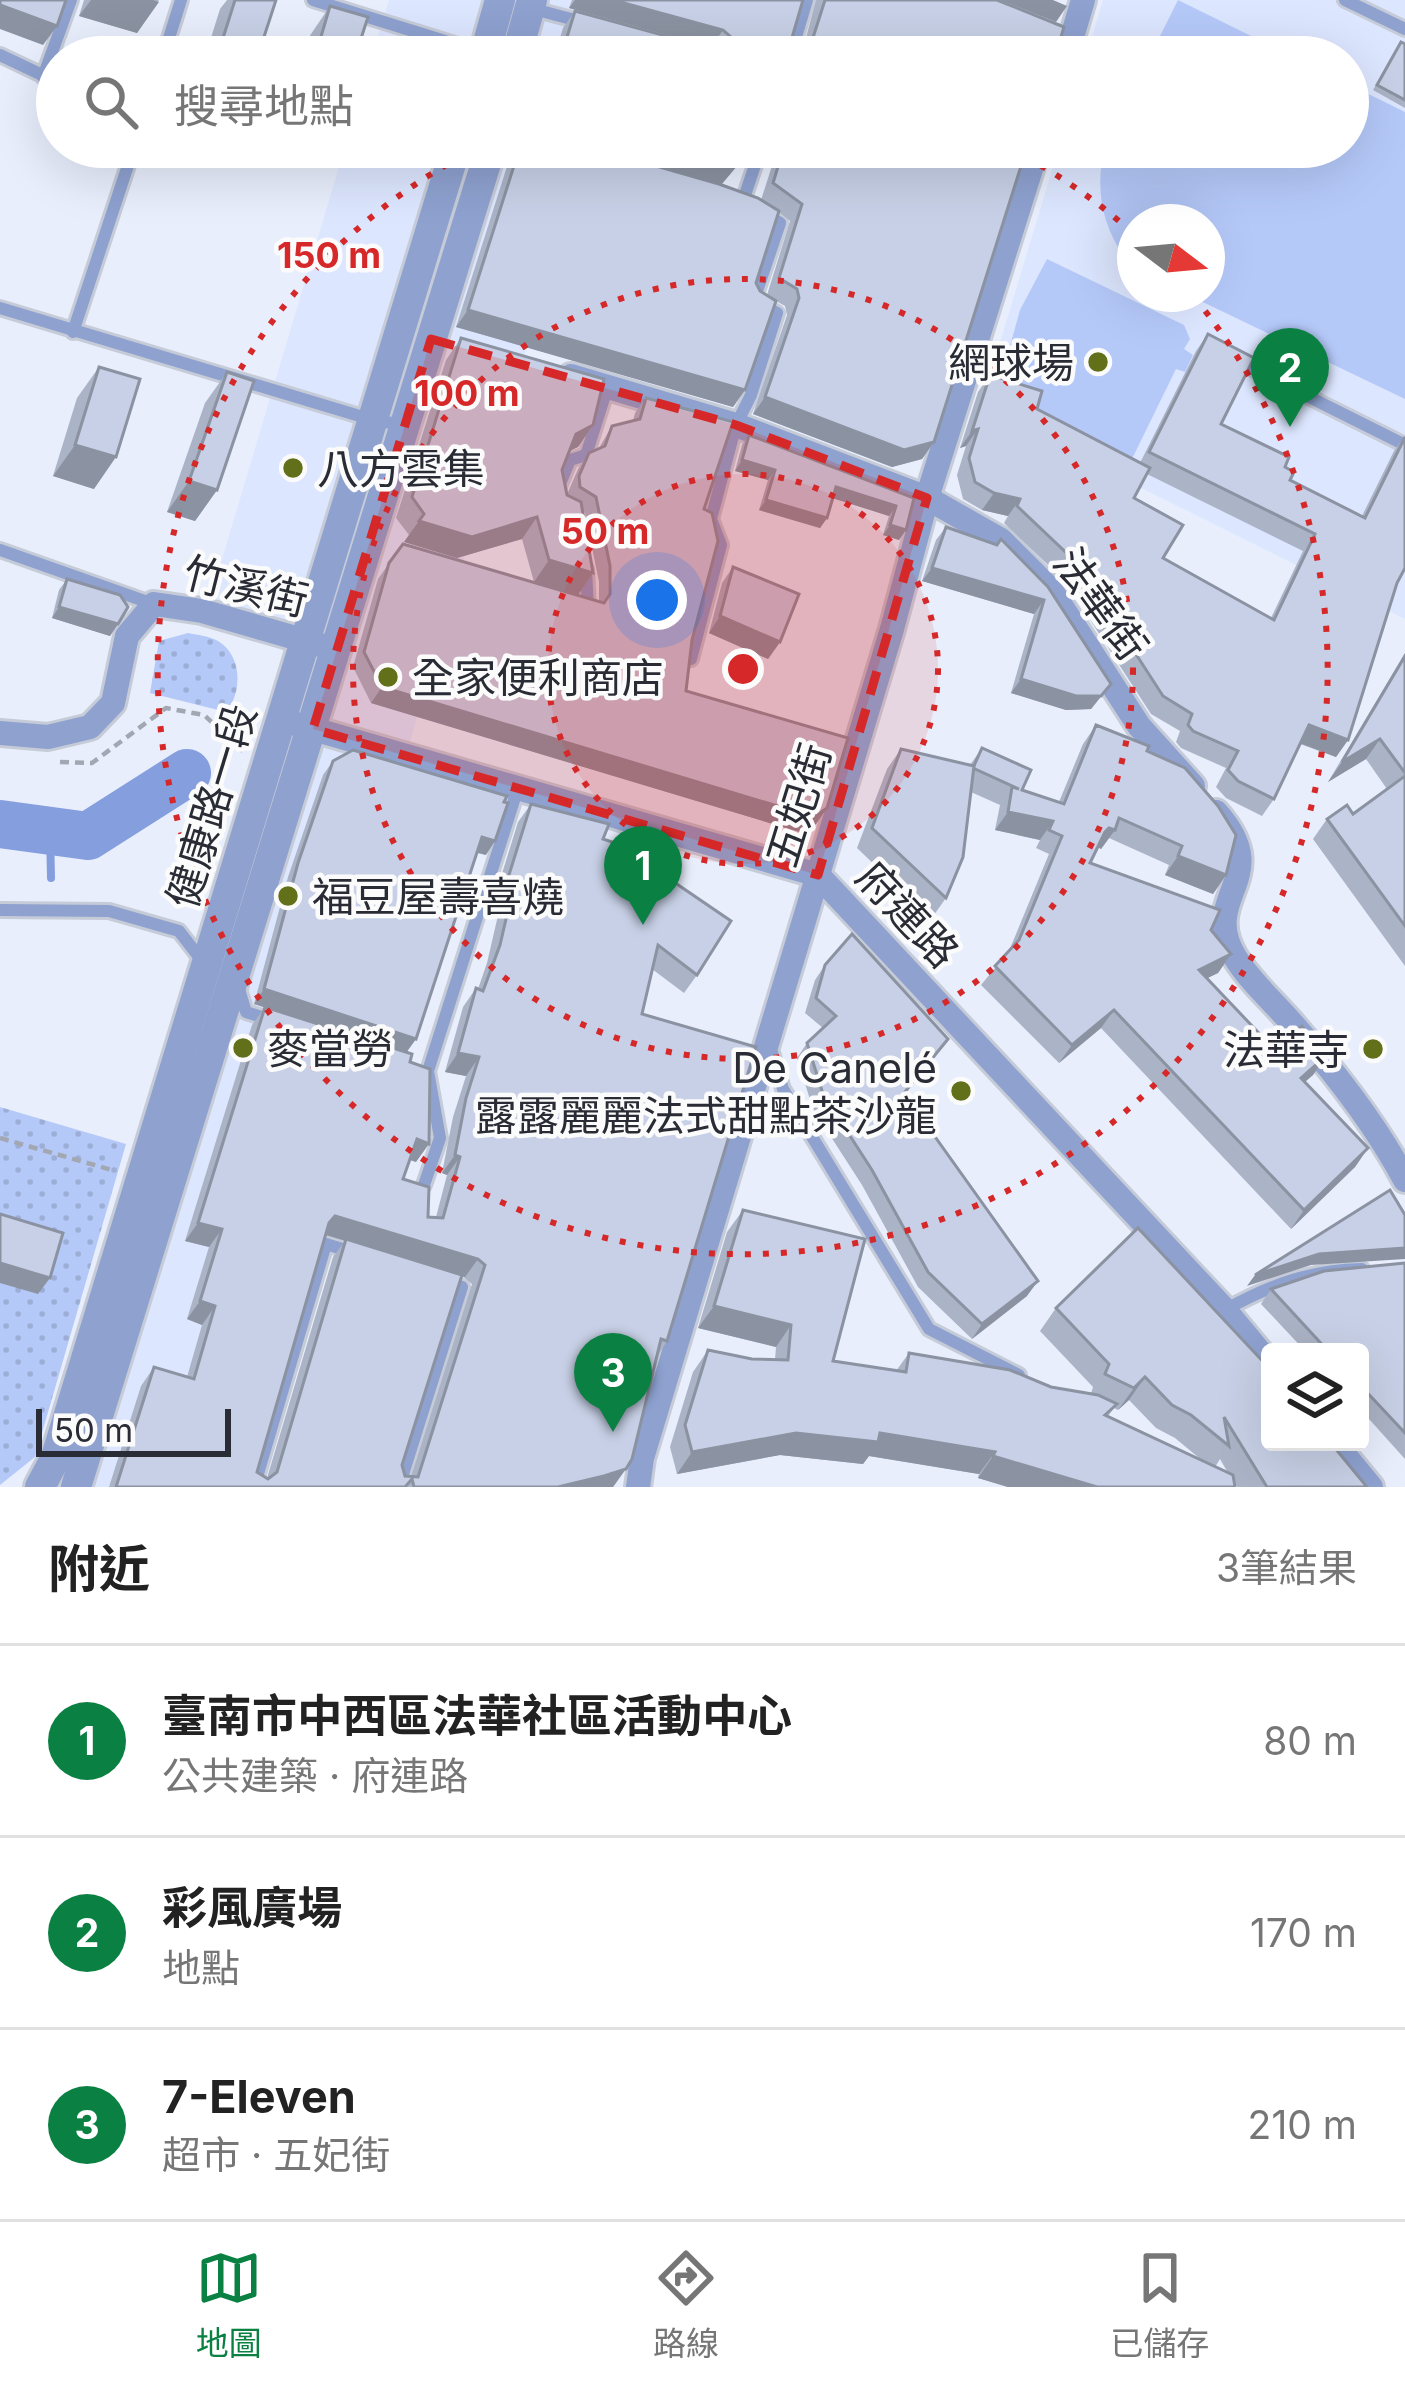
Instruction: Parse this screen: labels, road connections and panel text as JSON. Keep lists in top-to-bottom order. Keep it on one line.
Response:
{"streets":{"street":["竹溪街","法華街","五妃街","健康路一段","府連路"]},"crossings":[["竹溪街","健康路一段"],["法華街","五妃街"],["五妃街","府連路"],["健康路一段","府連路"]],"places":["網球場","八方雲集","全家便利商店","福豆屋壽喜燒","麥當勞","法華寺","De Canelé 露露麗麗法式甜點茶沙龍"],"scale_bar":"50 m","north":"right","page":{"search":"搜尋地點","pins":["2","1","3"],"scale":"50 m","heading":["附近","3筆結果"],"list":[{"mark":"1","name":"臺南市中西區法華社區活動中心","note":"公共建築 · 府連路","value":"80 m"},{"mark":"2","name":"彩風廣場","note":"地點","value":"170 m"},{"mark":"3","name":"7-Eleven","note":"超市 · 五妃街","value":"210 m"}],"nav":["地圖","路線","已儲存"]},"rings":["150 m","100 m","50 m"]}
